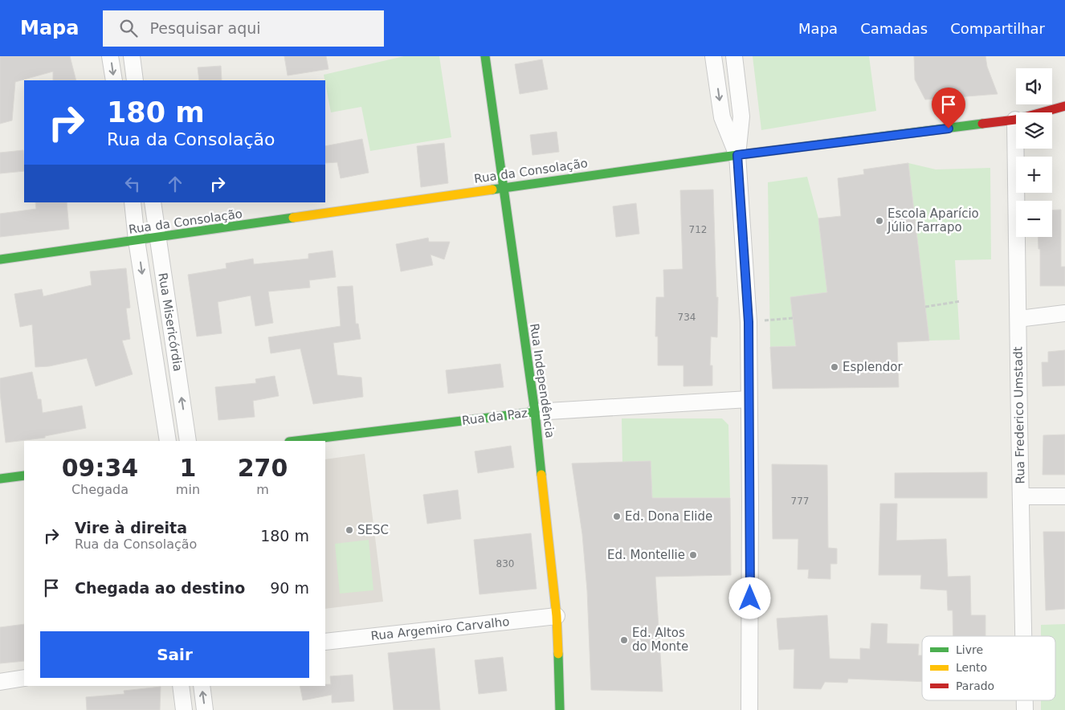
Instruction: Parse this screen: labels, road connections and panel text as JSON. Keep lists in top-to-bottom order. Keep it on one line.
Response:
{"streets":{"street":["Rua da Consolação","Rua Misericórdia","Rua Independência","Rua Frederico Umstadt","Rua da Paz","Rua Argemiro Carvalho"]},"crossings":[["Rua da Consolação","Rua Misericórdia"],["Rua da Consolação","Rua Independência"],["Rua da Consolação","Rua Frederico Umstadt"],["Rua Independência","Rua da Paz"],["Rua Independência","Rua Argemiro Carvalho"]],"places":["Escola Aparício Júlio Farrapo","Esplendor","Ed. Dona Elide","SESC","Ed. Montellie","Ed. Altos do Monte"],"house_numbers":["712","734","777","830"],"legend":["Livre","Lento","Parado"],"page":{"header":"Mapa","search":"Pesquisar aqui","nav":["Mapa","Camadas","Compartilhar"],"map_buttons":["+","−"],"turn":["180 m","Rua da Consolação"],"eta":["09:34","Chegada","1","min","270","m"],"list":[{"name":"Vire à direita","note":"Rua da Consolação","value":"180 m"},{"name":"Chegada ao destino","value":"90 m"}],"buttons":"Sair"}}
